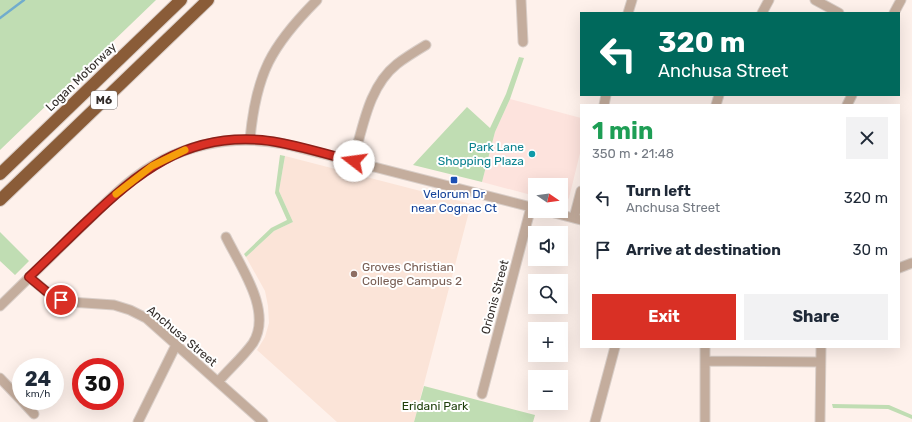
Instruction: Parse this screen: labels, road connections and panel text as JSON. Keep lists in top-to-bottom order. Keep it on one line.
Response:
{"streets":{"highway":["Logan Motorway","M6"],"street":["Orionis Street","Anchusa Street"]},"parks":["Eridani Park"],"places":{"other":["Park Lane Shopping Plaza","Groves Christian College Campus 2"],"transit":["Velorum Dr near Cognac Ct"]},"north":"right","page":{"turn":["320 m","Anchusa Street"],"heading":["1 min","350 m · 21:48"],"list":[{"name":"Turn left","note":"Anchusa Street","value":"320 m"},{"name":"Arrive at destination","value":"30 m"}],"map_buttons":["+","−"],"buttons":["Exit","Share"],"speed":"24 km/h","limit":"30"}}
